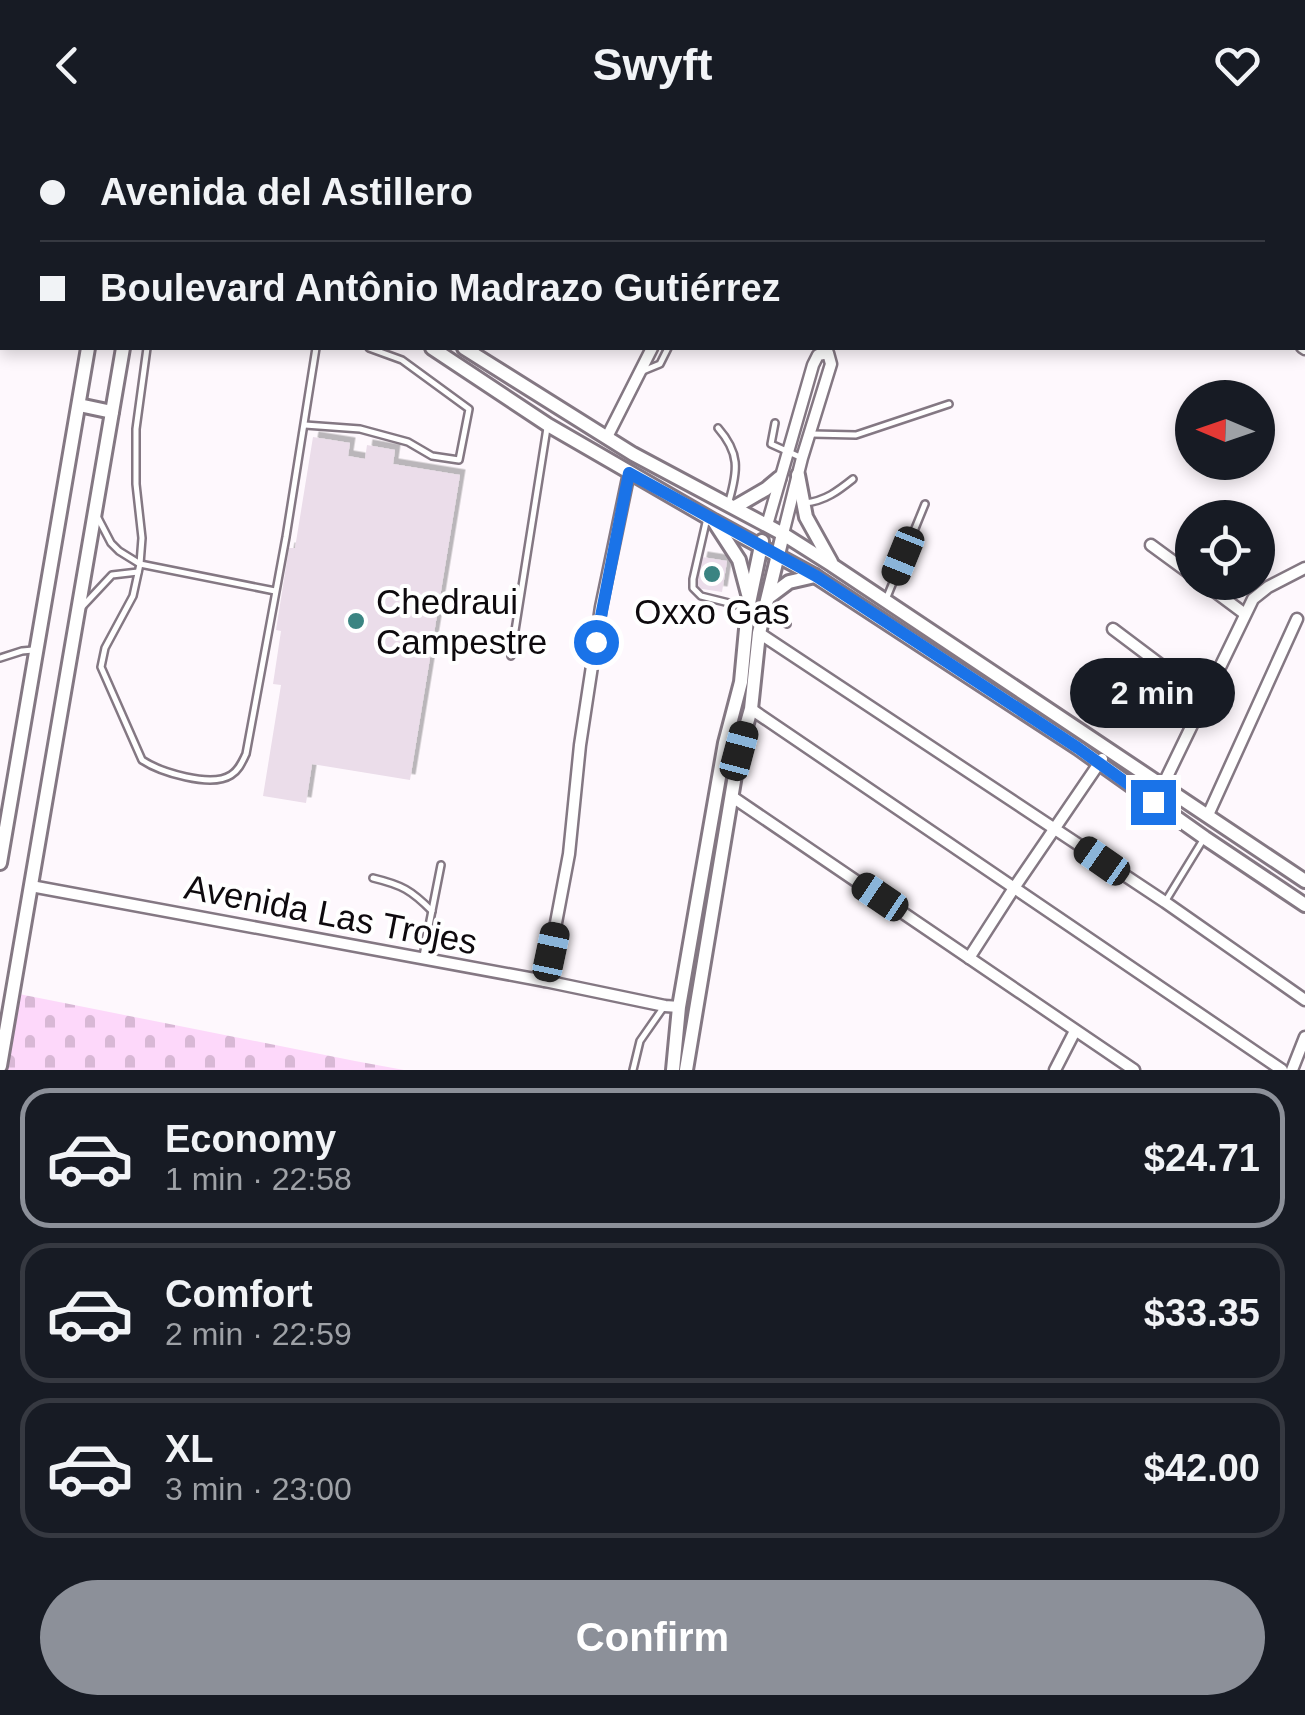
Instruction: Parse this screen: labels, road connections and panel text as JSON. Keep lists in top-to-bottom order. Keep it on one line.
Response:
{"streets":{"street":["Avenida Las Trojes"]},"places":["Oxxo Gas","Chedraui Campestre"],"north":"left","page":{"header":"Swyft","banner":["Avenida del Astillero","Boulevard Antônio Madrazo Gutiérrez"],"bubble":"2 min","list":[{"name":"Economy","note":"1 min · 22:58","value":"$24.71"},{"name":"Comfort","note":"2 min · 22:59","value":"$33.35"},{"name":"XL","note":"3 min · 23:00","value":"$42.00"}],"buttons":"Confirm"}}
